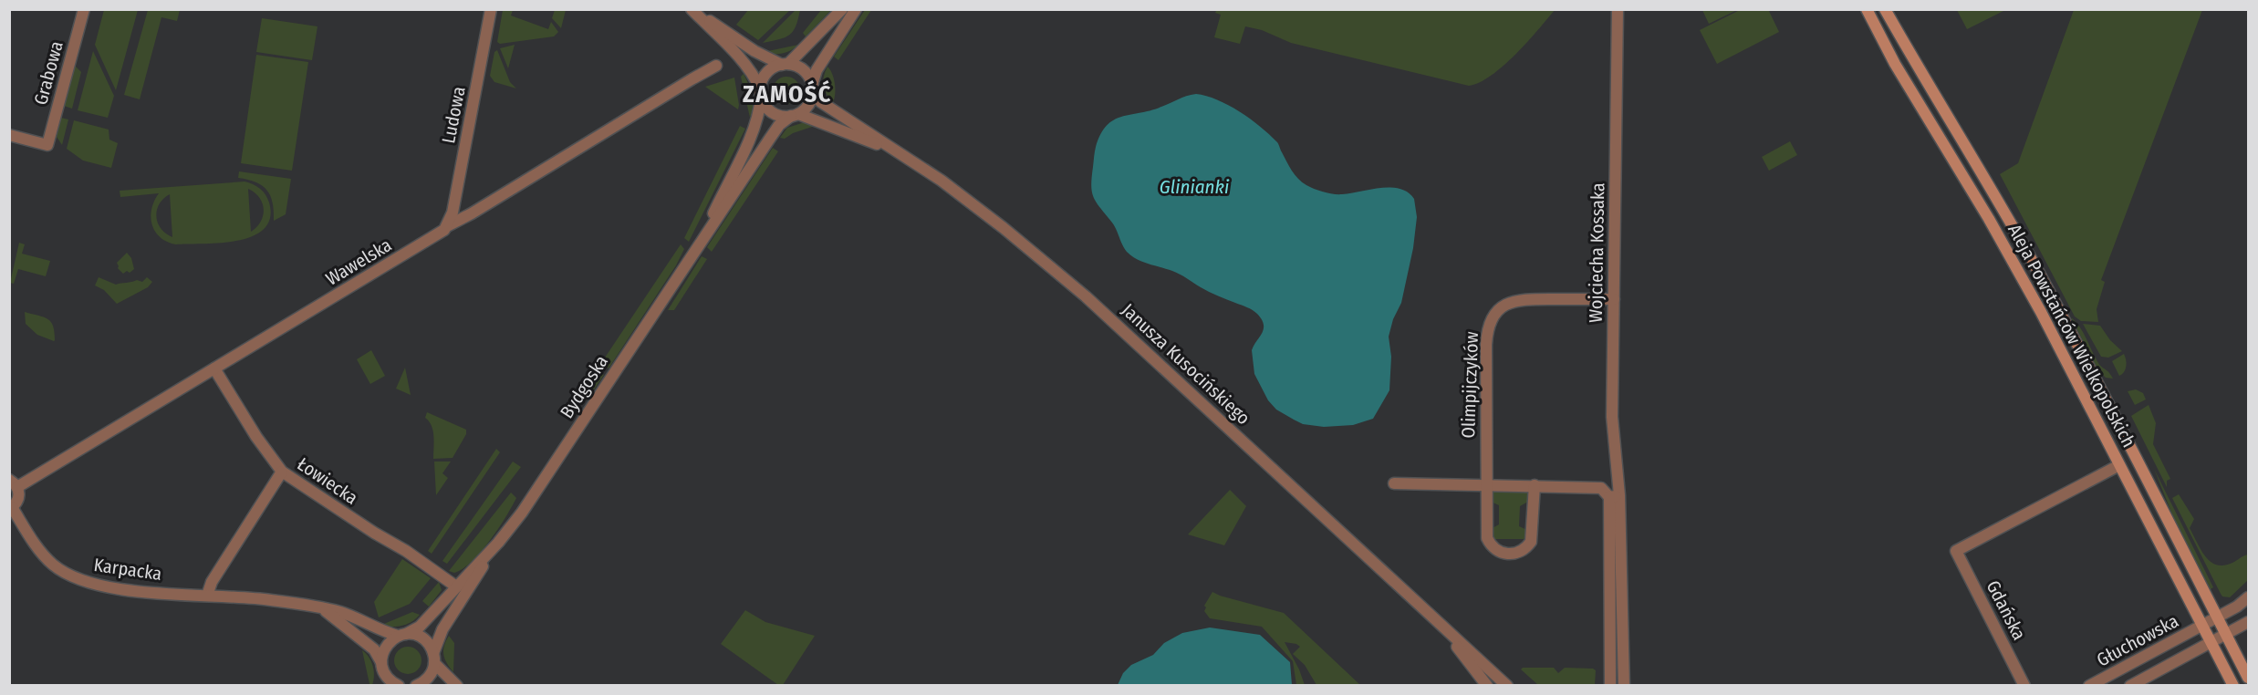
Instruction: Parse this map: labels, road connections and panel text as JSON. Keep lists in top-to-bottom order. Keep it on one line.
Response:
{"streets":{"main road":["Aleja Powstańców Wielkopolskich"],"street":["Grabowa","Ludowa","Wojciecha Kossaka","Wawelska","Janusza Kusocińskiego","Olimpijczyków","Bydgoska","Łowiecka","Karpacka","Gdańska","Głuchowska"]},"crossings":[["Ludowa","Wawelska"],["Wojciecha Kossaka","Olimpijczyków"],["Wawelska","Łowiecka"],["Aleja Powstańców Wielkopolskich","Gdańska"],["Aleja Powstańców Wielkopolskich","Głuchowska"],["Janusza Kusocińskiego","Bydgoska"],["Bydgoska","Łowiecka"],["Bydgoska","Karpacka"]],"districts":["ZAMOŚĆ"],"water":["Glinianki"]}
